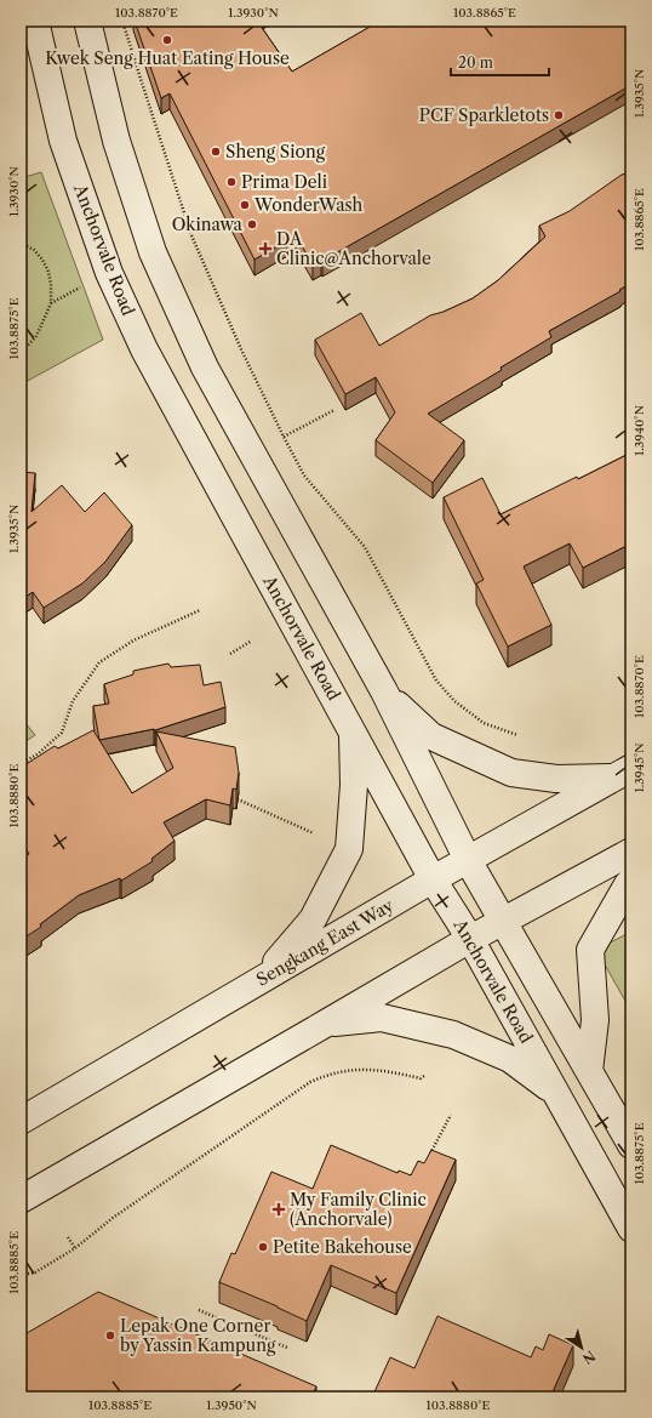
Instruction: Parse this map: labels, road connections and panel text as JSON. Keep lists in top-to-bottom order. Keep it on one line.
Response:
{"streets":{"street":["Anchorvale Road","Sengkang East Way"]},"crossings":[["Anchorvale Road","Sengkang East Way"]],"places":{"other":["Kwek Seng Huat Eating House","PCF Sparkletots","Sheng Siong","Prima Deli","WonderWash","Okinawa","Petite Bakehouse","Lepak One Corner by Yassin Kampung"],"health":["DA Clinic@Anchorvale","My Family Clinic (Anchorvale)"]},"scale_bar":"20 m","north":"bottom right","coordinates":["103.8870°E","1.3930°N","103.8865°E","1.3935°N","103.8875°E","1.3940°N","1.3945°N","103.8880°E","103.8885°E","1.3950°N"]}
